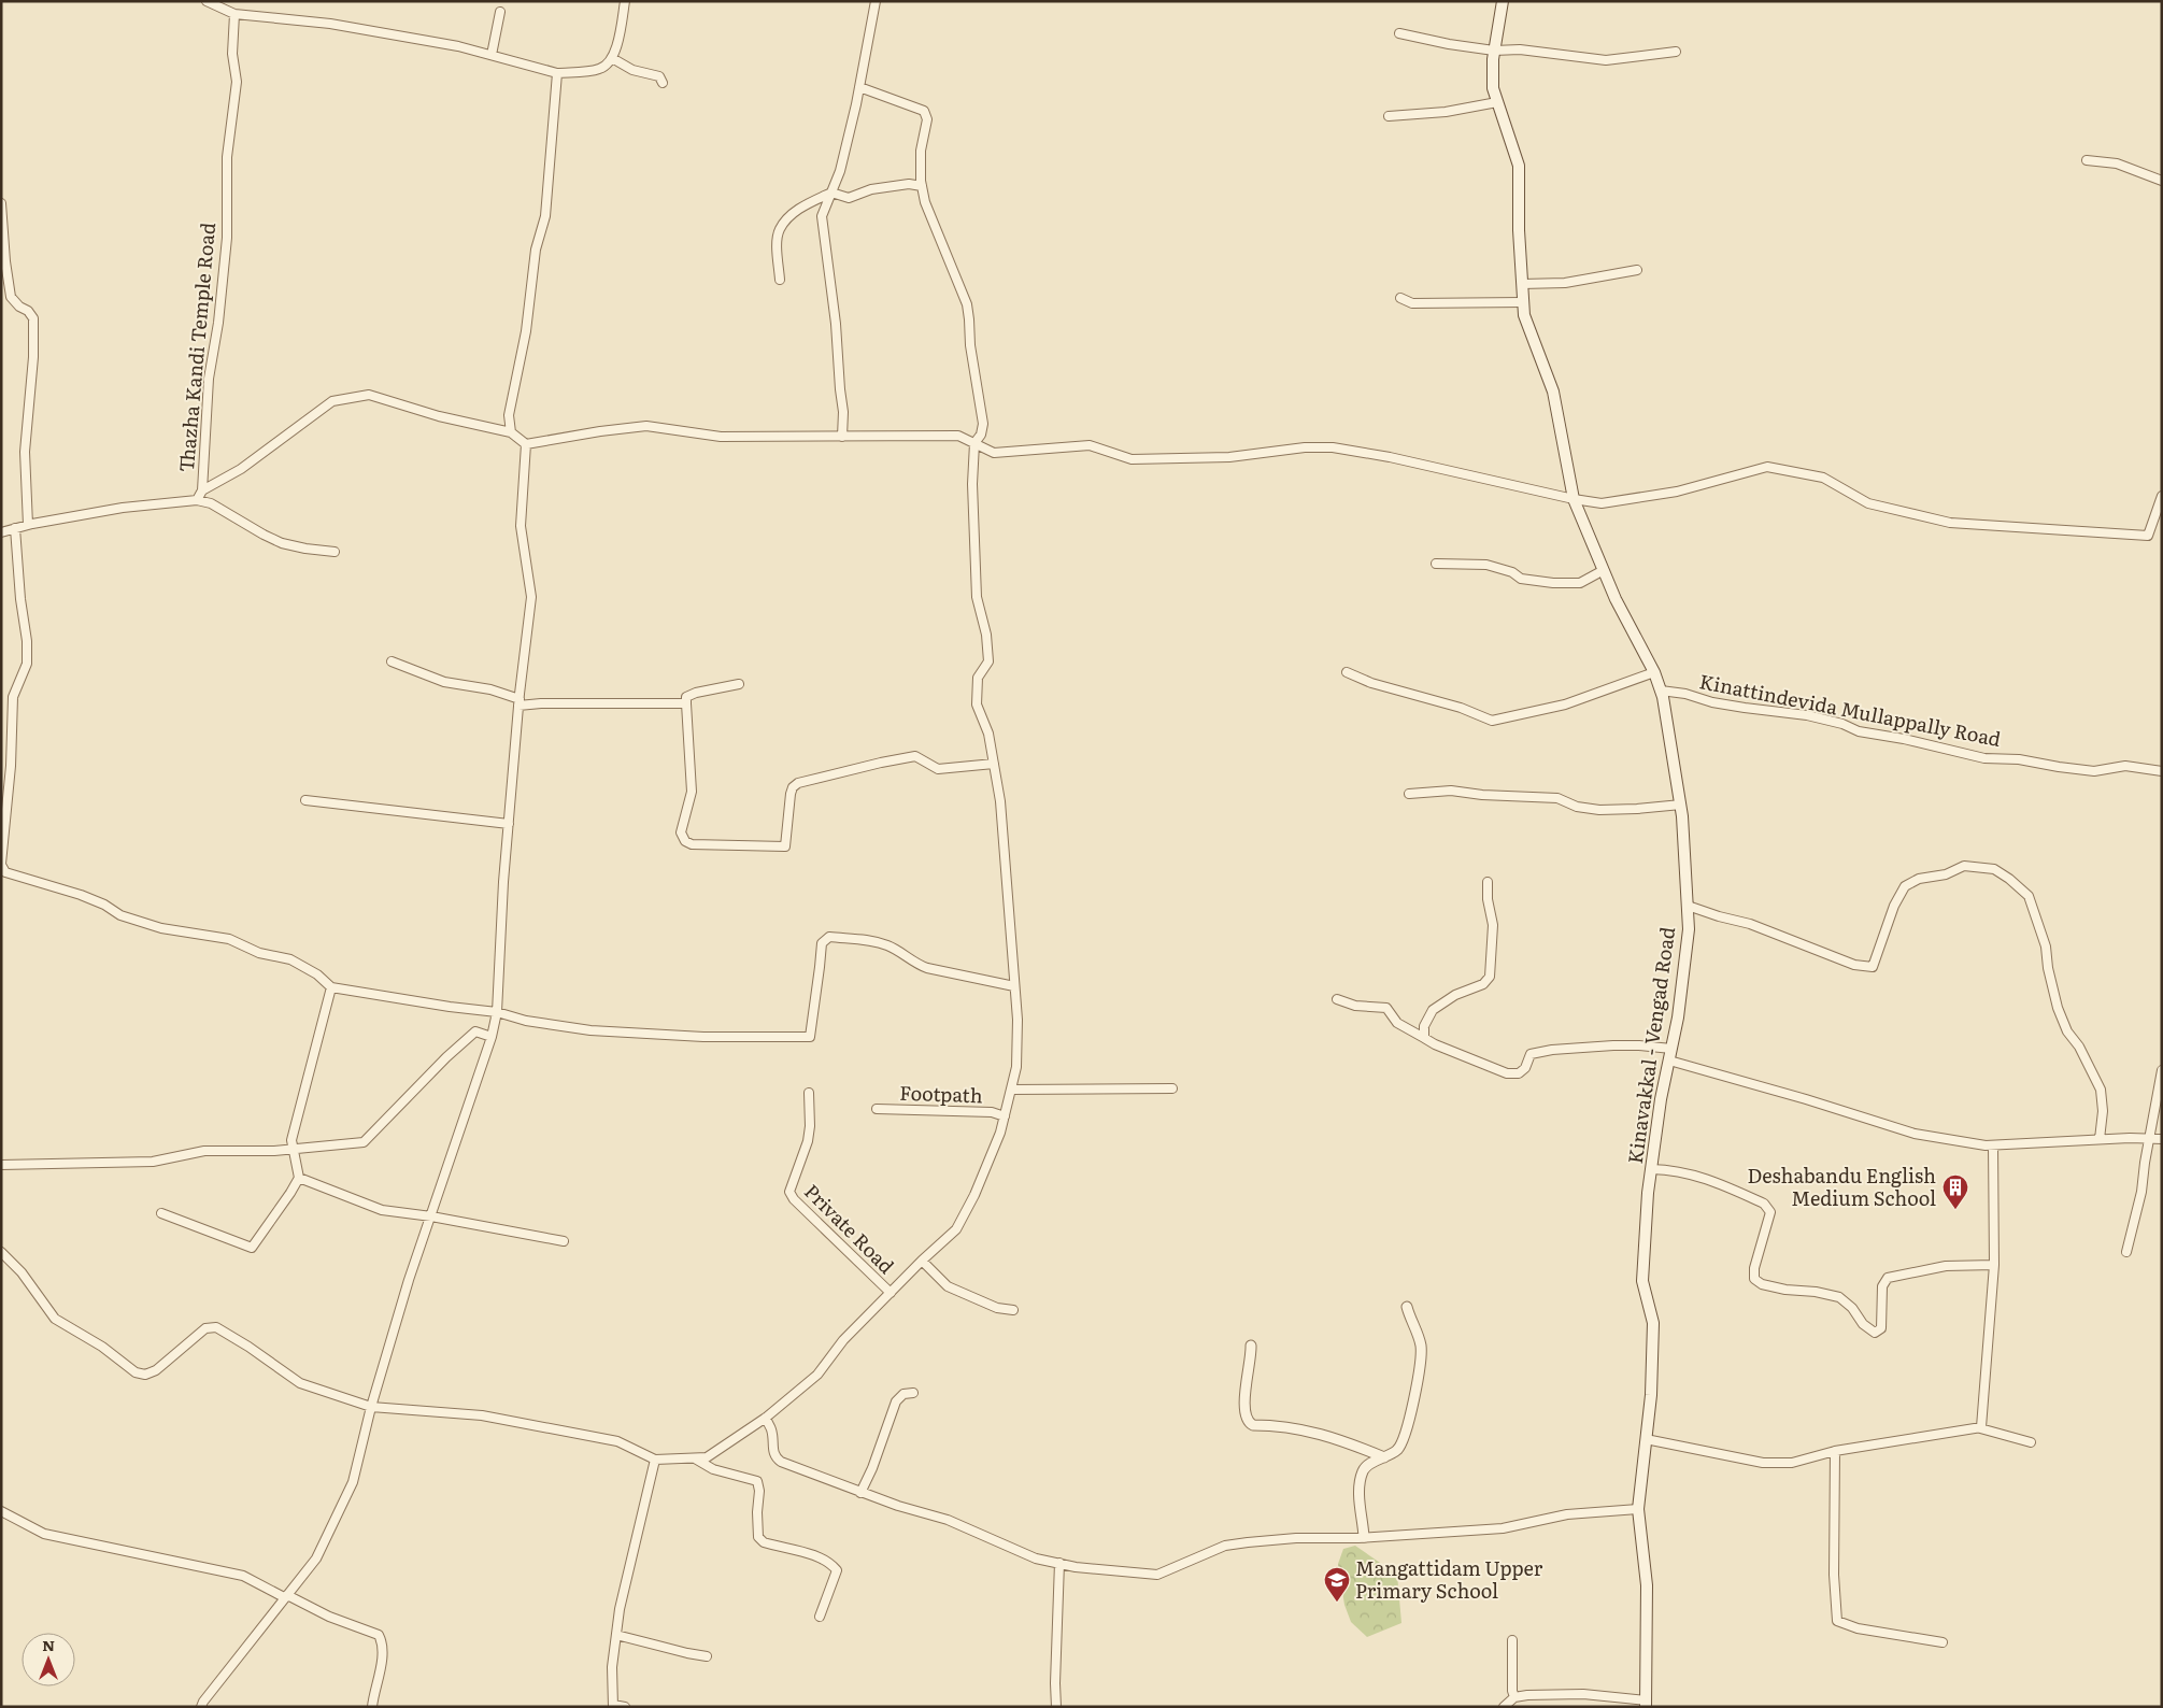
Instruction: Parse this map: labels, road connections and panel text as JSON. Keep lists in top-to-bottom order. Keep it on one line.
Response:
{"streets":{"main road":["Kinavakkal - Vengad Road"],"street":["Thazha Kandi Temple Road","Kinattindevida Mullappally Road","Footpath","Private Road"]},"crossings":[["Kinattindevida Mullappally Road","Kinavakkal - Vengad Road"]],"places":{"building":["Deshabandu English Medium School"],"school or university":["Mangattidam Upper Primary School"]},"north":"top"}
